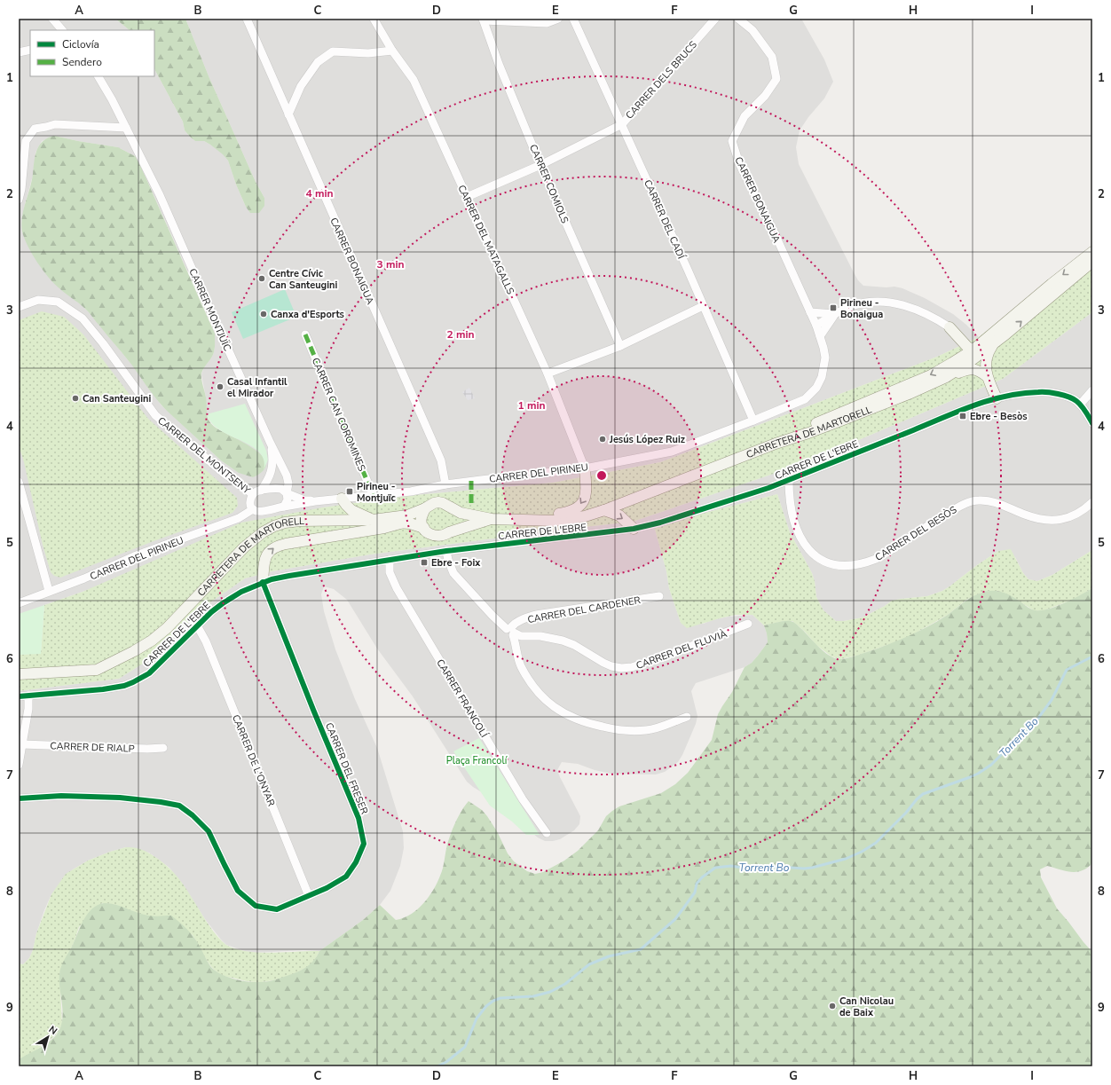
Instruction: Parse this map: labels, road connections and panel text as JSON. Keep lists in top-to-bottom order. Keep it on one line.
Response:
{"streets":{"main road":["CARRETERA DE MARTORELL"],"street":["CARRER DELS BRUCS","CARRER COMIOLS","CARRER BONAIGUA","CARRER DEL CADÍ","CARRER DEL MATAGALLS","CARRER MONTJUÏC","CARRER CAN COROMINES","CARRER DEL MONTSENY","CARRER DE L'EBRE","CARRER DEL PIRINEU","CARRER DEL BESÒS","CARRER DEL CARDENER","CARRER DEL FLUVIÀ","CARRER FRANCOLÍ","CARRER DE RIALP","CARRER DE L'ONYAR","CARRER DEL FRESER"]},"crossings":[["CARRER DELS BRUCS","CARRER COMIOLS"],["CARRER DELS BRUCS","CARRER DEL CADÍ"],["CARRER DELS BRUCS","CARRER DEL MATAGALLS"],["CARRER BONAIGUA","CARRER DEL PIRINEU"],["CARRER DEL CADÍ","CARRER DEL PIRINEU"],["CARRER DEL MATAGALLS","CARRER DEL PIRINEU"],["CARRER MONTJUÏC","CARRER DEL PIRINEU"],["CARRER CAN COROMINES","CARRER DEL PIRINEU"],["CARRER DEL MONTSENY","CARRER DEL PIRINEU"],["CARRER DE L'EBRE","CARRER DEL BESÒS"],["CARRER DE L'EBRE","CARRER FRANCOLÍ"],["CARRER DE L'EBRE","CARRER DE L'ONYAR"],["CARRER DE L'EBRE","CARRER DEL FRESER"],["CARRER DEL CARDENER","CARRER DEL FLUVIÀ"],["CARRER DE L'ONYAR","CARRER DEL FRESER"]],"water":["Torrent Bo"],"parks":["Plaça Francolí"],"places":{"other":["Centre Cívic Can Santeugini","Canxa d'Esports","Casal Infantil el Mirador","Can Santeugini","Jesús López Ruiz","Can Nicolau de Baix"],"transit":["Pirineu - Bonaigua","Ebre - Besòs","Pirineu - Montjuïc","Ebre - Foix"]},"legend":["Ciclovía","Sendero"],"north":"top right","grid":{"columns":["A","B","C","D","E","F","G","H","I"],"rows":["1","2","3","4","5","6","7","8","9"]},"rings":["4 min","3 min","2 min","1 min"]}
